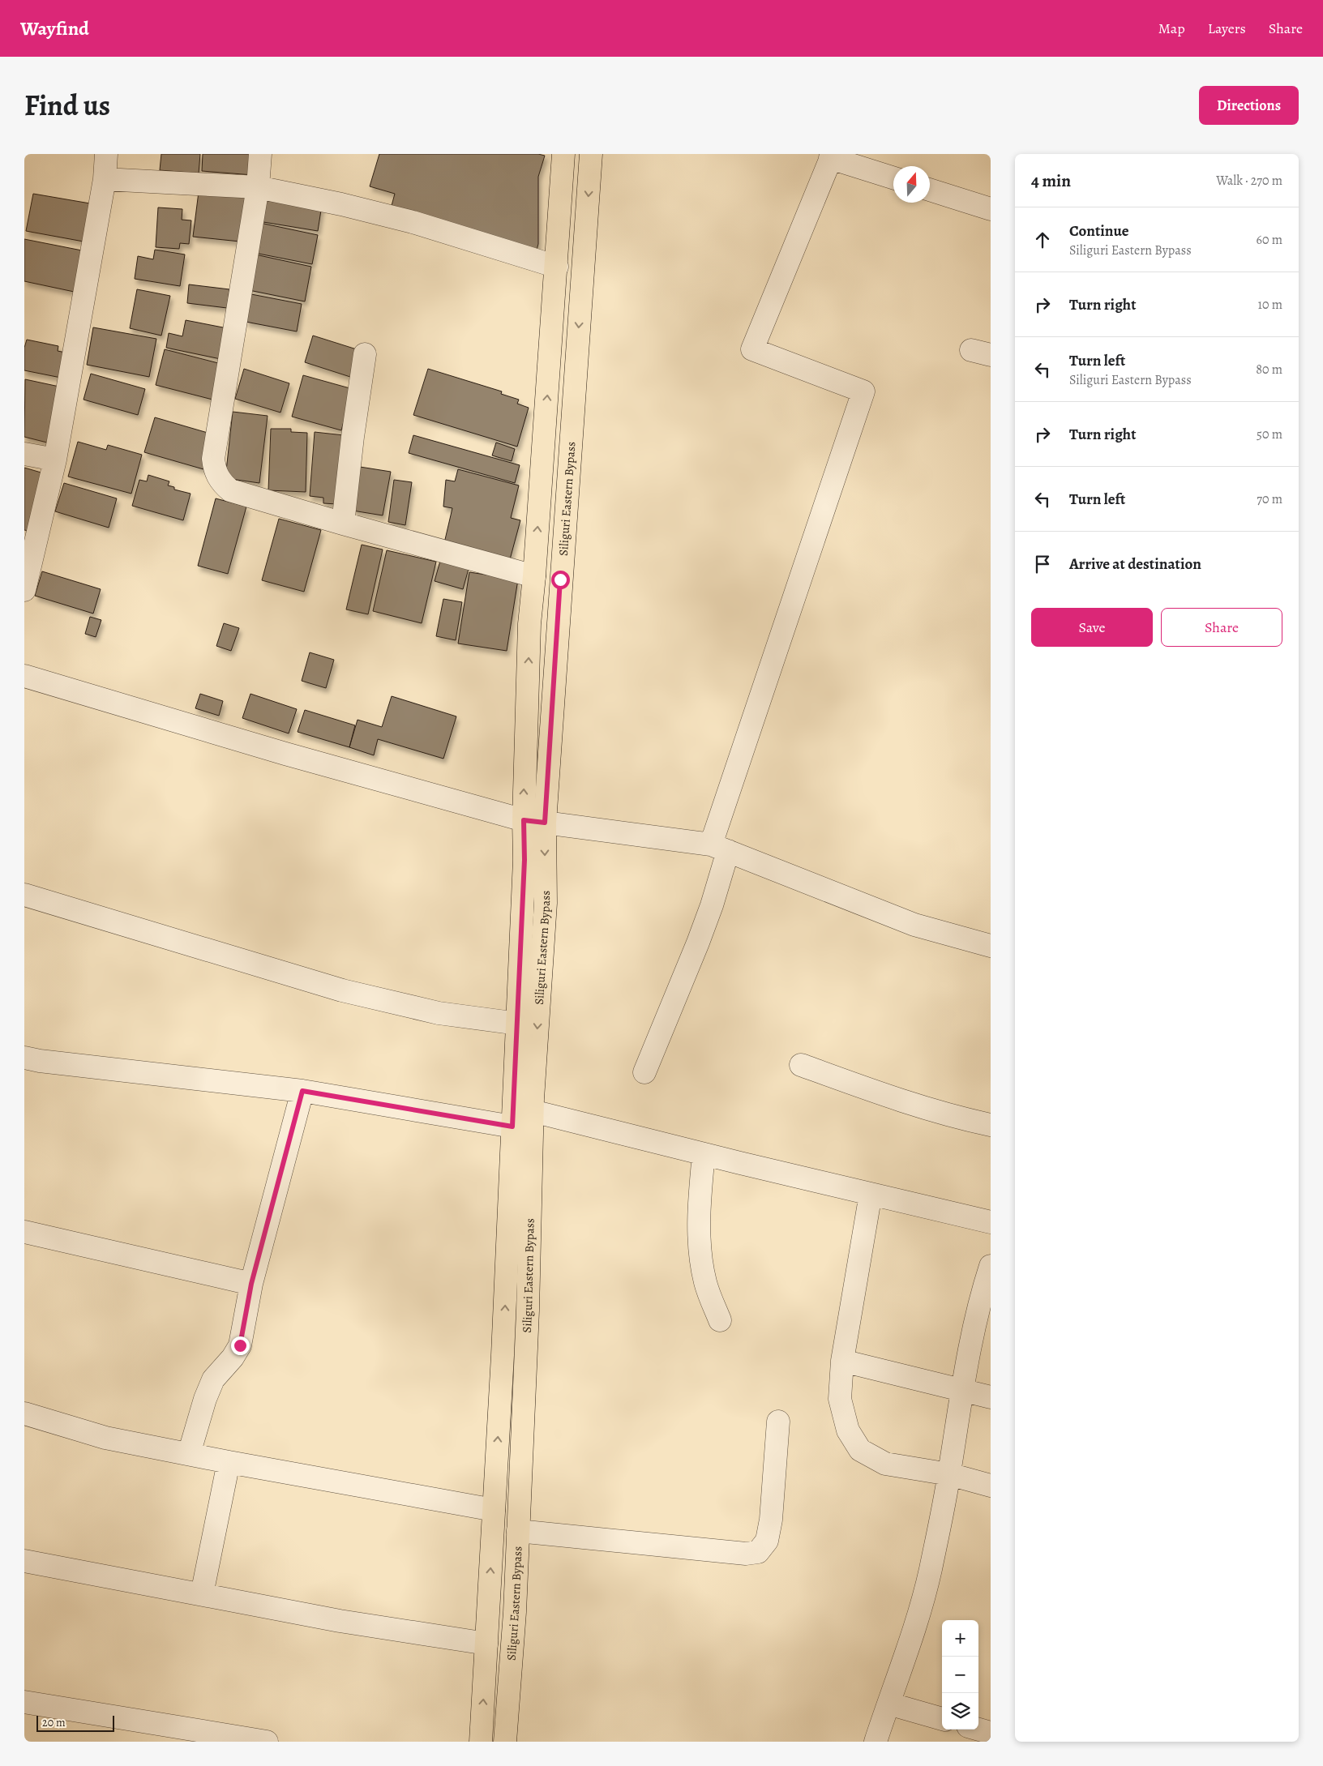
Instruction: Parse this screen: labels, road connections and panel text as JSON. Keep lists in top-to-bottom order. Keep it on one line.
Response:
{"streets":{"main road":["Siliguri Eastern Bypass"]},"scale_bar":"20 m","north":"top","page":{"header":"Wayfind","nav":["Map","Layers","Share"],"title":"Find us","buttons":["Directions",["Save","Share"]],"heading":["4 min","Walk · 270 m"],"list":[["Continue","Siliguri Eastern Bypass","60 m"],["Turn right","10 m"],["Turn left","Siliguri Eastern Bypass","80 m"],["Turn right","50 m"],["Turn left","70 m"],"Arrive at destination"],"map_buttons":["+","−"],"scale":"20 m"}}
